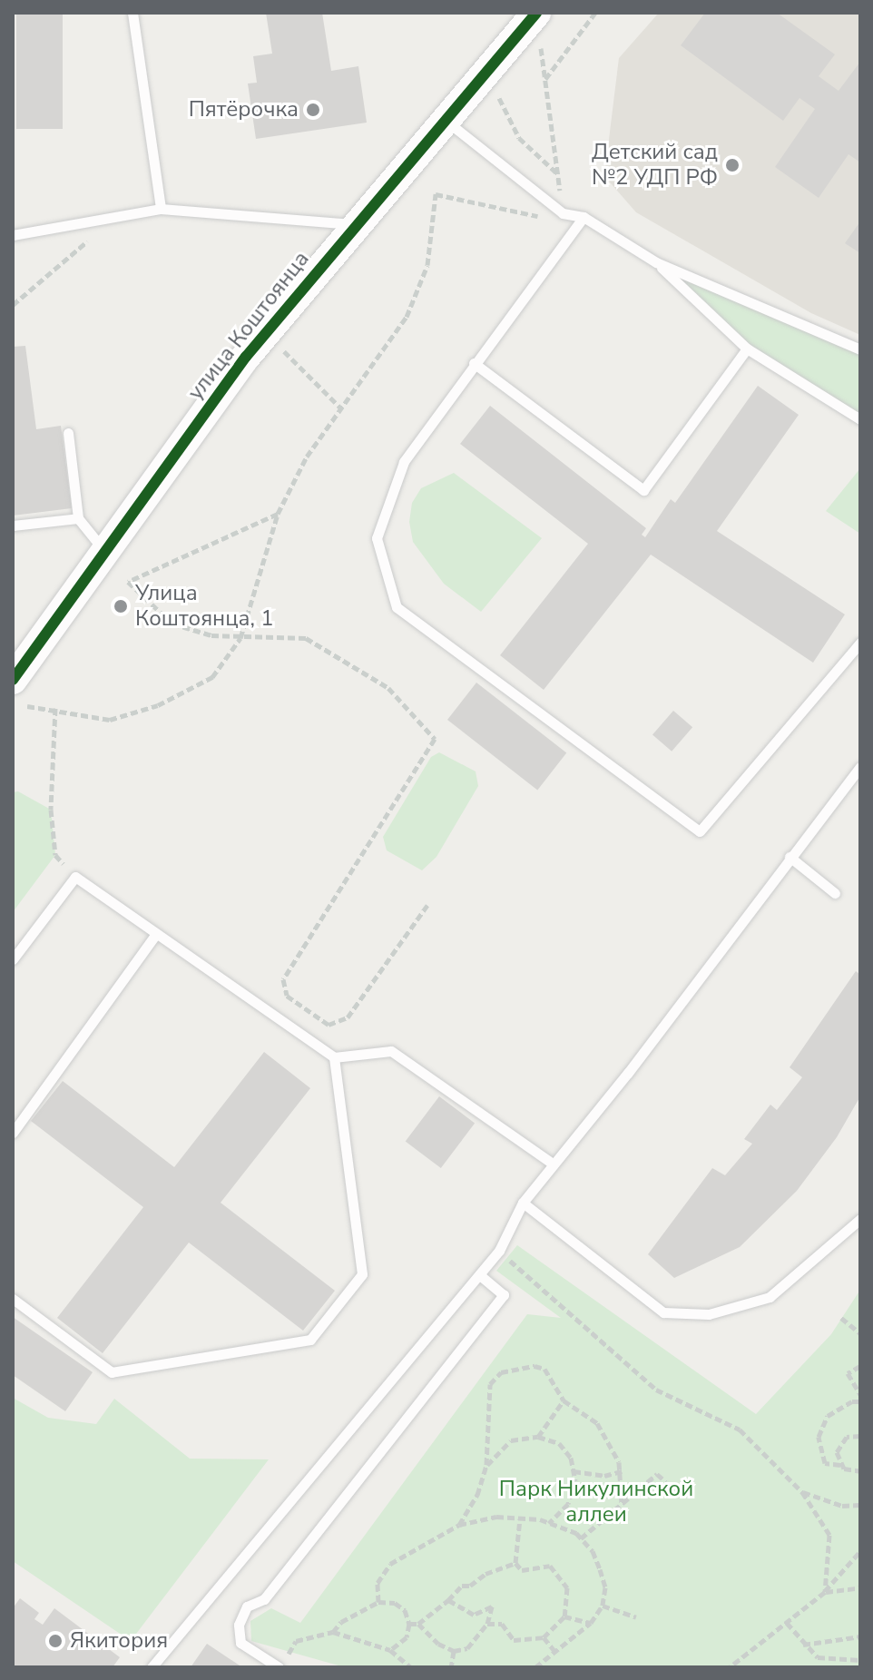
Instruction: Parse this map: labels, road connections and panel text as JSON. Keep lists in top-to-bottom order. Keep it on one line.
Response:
{"streets":{"street":["улица Коштоянца"]},"parks":["Парк Никулинской аллеи"],"places":["Пятёрочка","Детский сад №2 УДП РФ","Улица Коштоянца, 1","Якитория"]}
